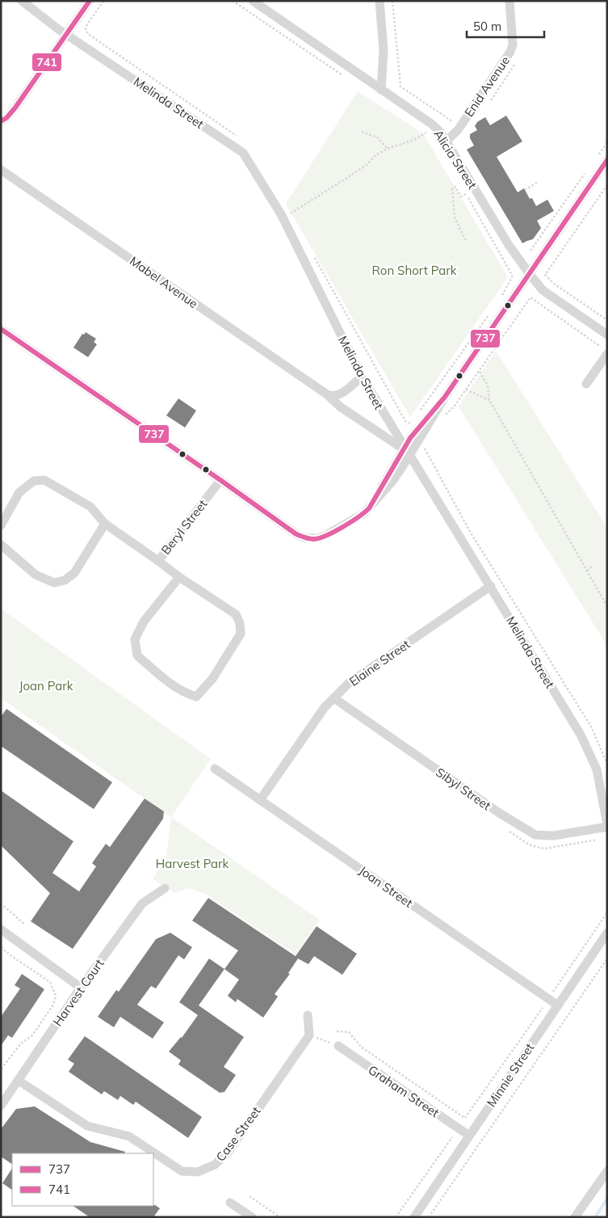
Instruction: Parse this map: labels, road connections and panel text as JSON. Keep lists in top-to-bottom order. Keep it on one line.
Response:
{"streets":{"street":["Enid Avenue","Melinda Street","Alicia Street","Mabel Avenue","Beryl Street","Elaine Street","Sibyl Street","Joan Street","Harvest Court","Minnie Street","Graham Street","Case Street"]},"crossings":[["Enid Avenue","Alicia Street"],["Melinda Street","Mabel Avenue"],["Melinda Street","Elaine Street"],["Melinda Street","Sibyl Street"],["Elaine Street","Sibyl Street"],["Elaine Street","Joan Street"],["Joan Street","Minnie Street"],["Harvest Court","Case Street"],["Minnie Street","Graham Street"]],"parks":["Ron Short Park","Joan Park","Harvest Park"],"lines":["transit line 741","transit line 737"],"legend":["737","741"],"scale_bar":"50 m"}
